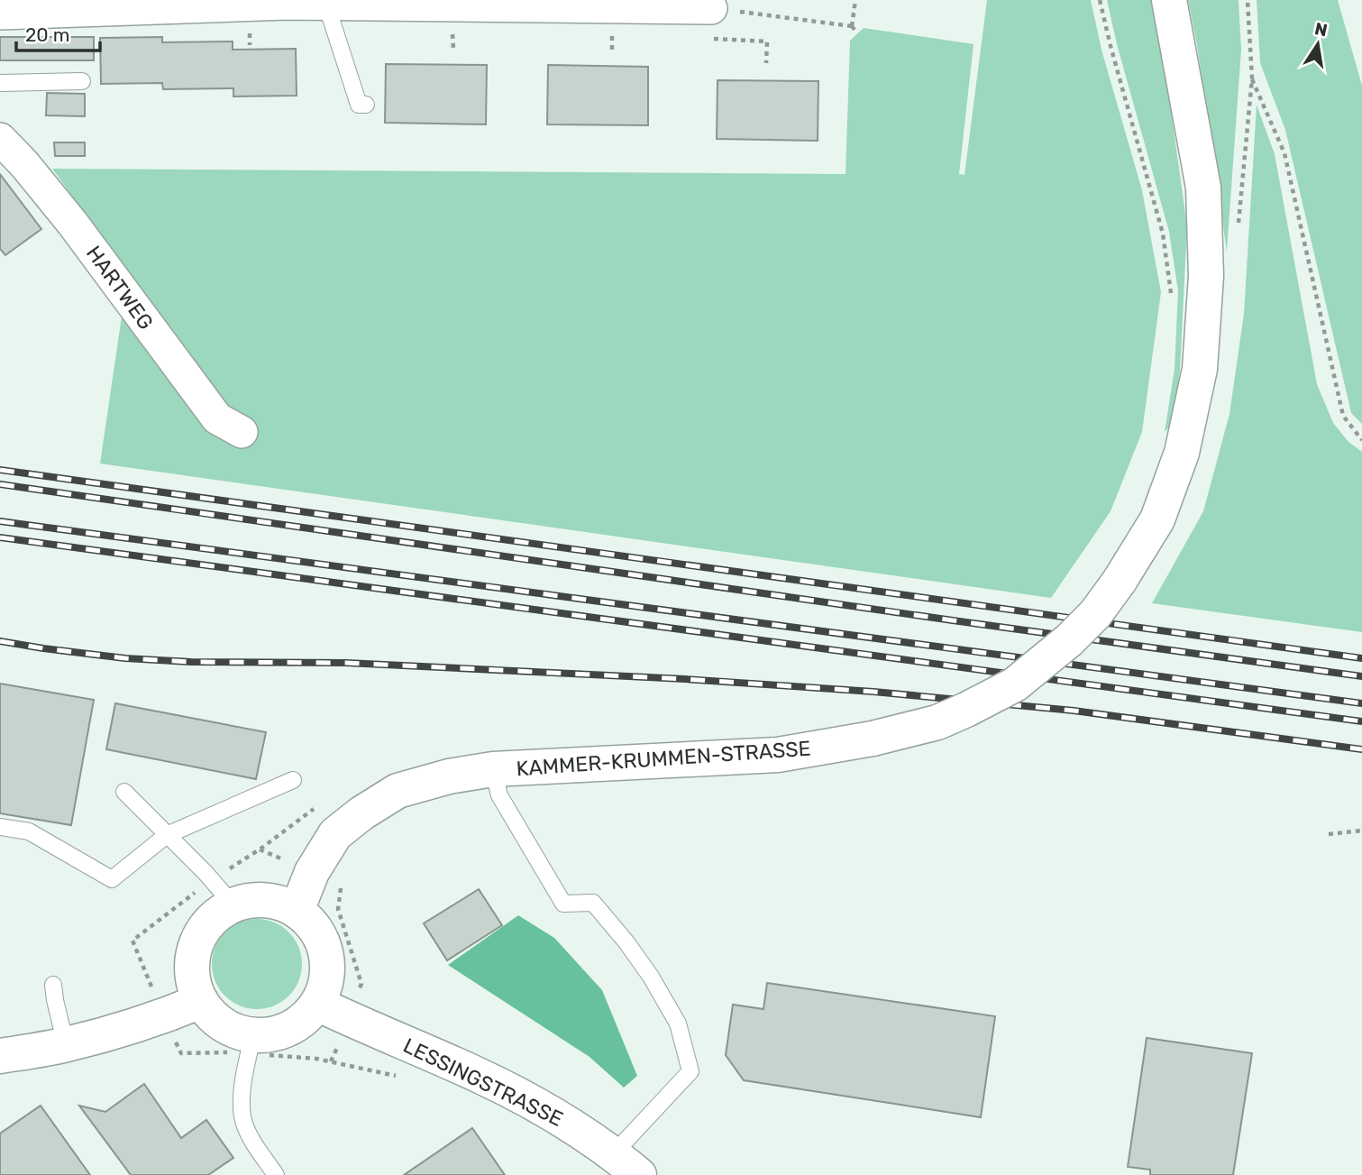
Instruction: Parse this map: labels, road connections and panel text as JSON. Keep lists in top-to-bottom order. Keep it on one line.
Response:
{"streets":{"main road":["KAMMER-KRUMMEN-STRASSE","LESSINGSTRASSE"],"street":["HARTWEG"]},"crossings":[["KAMMER-KRUMMEN-STRASSE","LESSINGSTRASSE"]],"scale_bar":"20 m","north":"top"}
